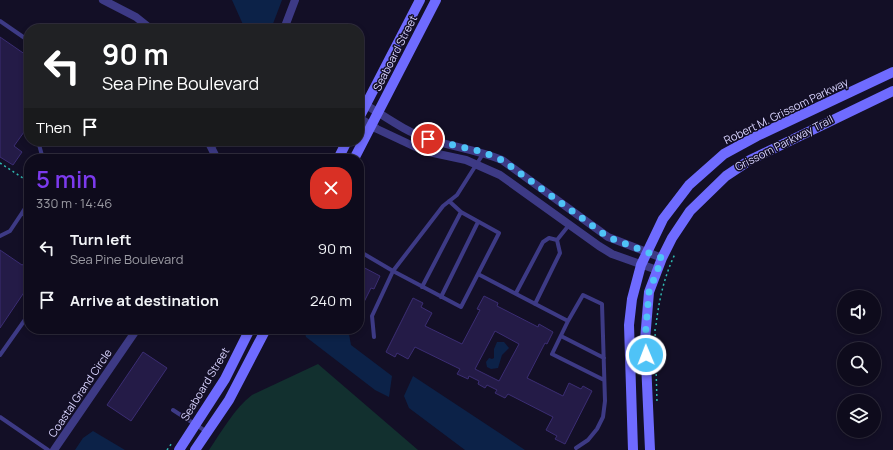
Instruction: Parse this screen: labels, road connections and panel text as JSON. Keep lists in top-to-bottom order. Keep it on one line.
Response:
{"streets":{"main road":["Seaboard Street","Robert M. Grissom Parkway"],"street":["Coastal Grand Circle"]},"page":{"turn":["90 m","Sea Pine Boulevard"],"then":"Then","heading":["5 min","330 m · 14:46"],"list":[{"name":"Turn left","note":"Sea Pine Boulevard","value":"90 m"},{"name":"Arrive at destination","value":"240 m"}]}}
